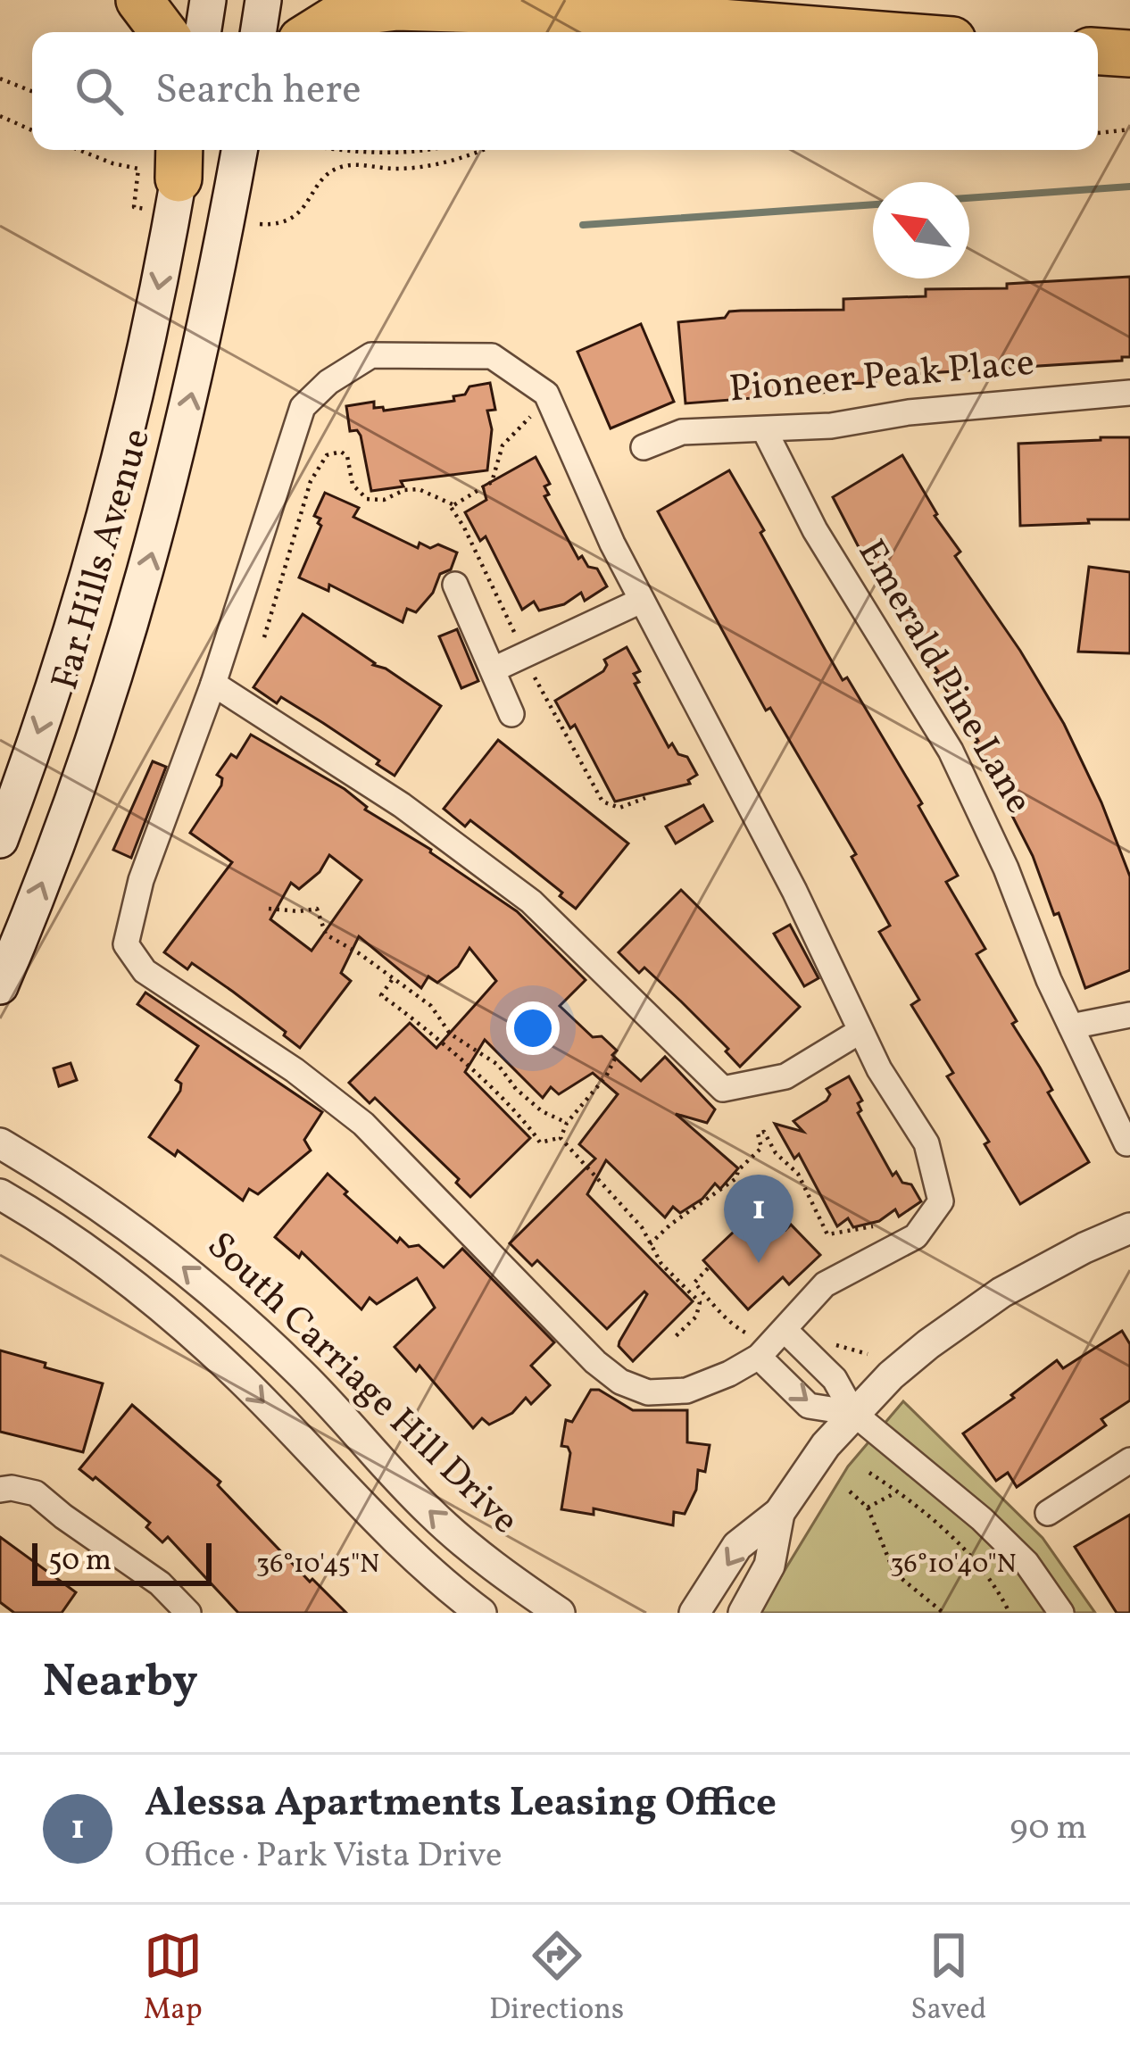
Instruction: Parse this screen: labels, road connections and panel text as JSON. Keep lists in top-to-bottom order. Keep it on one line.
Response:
{"streets":{"main road":["Far Hills Avenue"],"street":["Pioneer Peak Place","Emerald Pine Lane","South Carriage Hill Drive"]},"crossings":[["Pioneer Peak Place","Emerald Pine Lane"]],"scale_bar":"50 m","north":"top left","page":{"search":"Search here","pins":"1","scale":"50 m","heading":"Nearby","list":[{"mark":"1","name":"Alessa Apartments Leasing Office","note":"Office · Park Vista Drive","value":"90 m"}],"nav":["Map","Directions","Saved"]},"coordinates":["36°10'45\"N","36°10'40\"N"]}
